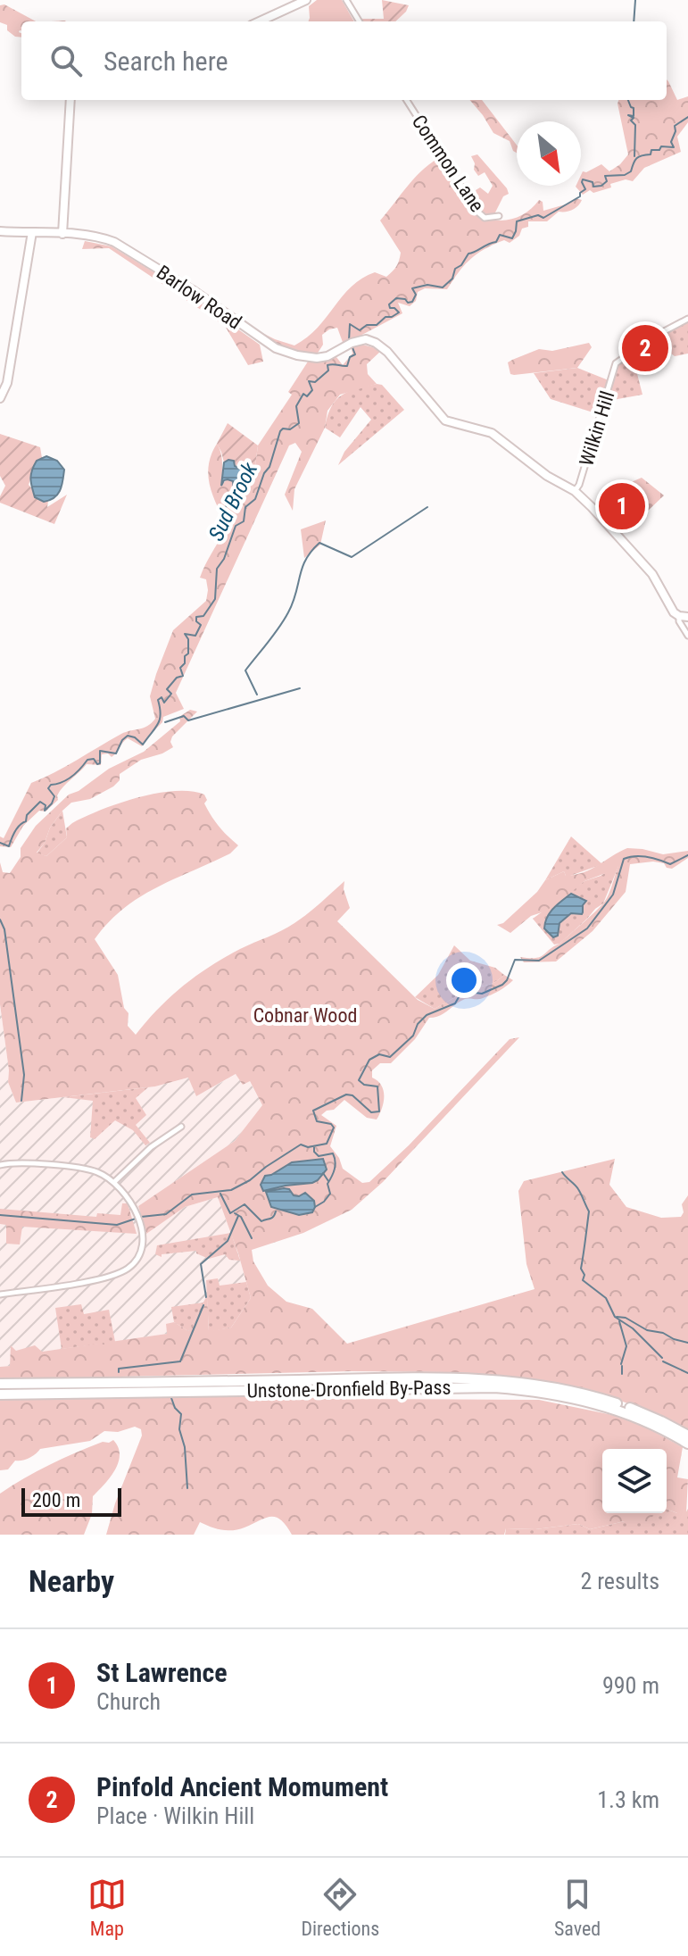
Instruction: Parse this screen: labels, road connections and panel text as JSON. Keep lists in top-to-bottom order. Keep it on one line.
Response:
{"streets":{"highway":["Unstone-Dronfield By-Pass"],"main road":["Barlow Road"],"street":["Common Lane","Wilkin Hill"]},"crossings":[["Barlow Road","Wilkin Hill"]],"water":["Sud Brook"],"parks":["Cobnar Wood"],"scale_bar":"200 m","north":"bottom right","page":{"search":"Search here","pins":["2","1"],"scale":"200 m","heading":["Nearby","2 results"],"list":[{"mark":"1","name":"St Lawrence","note":"Church","value":"990 m"},{"mark":"2","name":"Pinfold Ancient Momument","note":"Place · Wilkin Hill","value":"1.3 km"}],"nav":["Map","Directions","Saved"]}}
